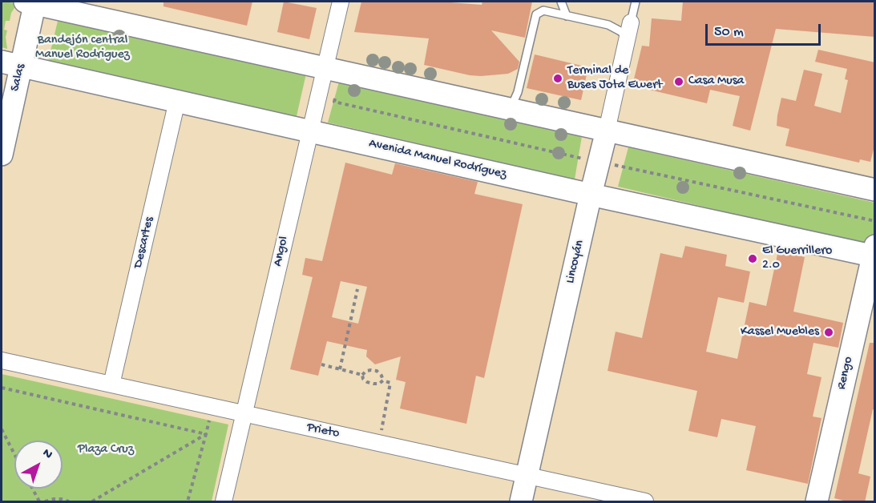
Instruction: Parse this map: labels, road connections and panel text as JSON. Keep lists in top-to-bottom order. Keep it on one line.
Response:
{"streets":{"main road":["Salas","Avenida Manuel Rodríguez","Lincoyán","Rengo"],"street":["Descartes","Angol","Prieto"]},"crossings":[["Salas","Avenida Manuel Rodríguez"],["Avenida Manuel Rodríguez","Descartes"],["Avenida Manuel Rodríguez","Angol"],["Avenida Manuel Rodríguez","Lincoyán"],["Avenida Manuel Rodríguez","Rengo"],["Descartes","Prieto"],["Angol","Prieto"],["Lincoyán","Prieto"]],"parks":["Bandejón central Manuel Rodriguez","Plaza Cruz"],"places":["Terminal de Buses Jota Ewert","Casa Musa","El Guerrillero 2.0","Kassel Muebles"],"scale_bar":"50 m","north":"top right"}
